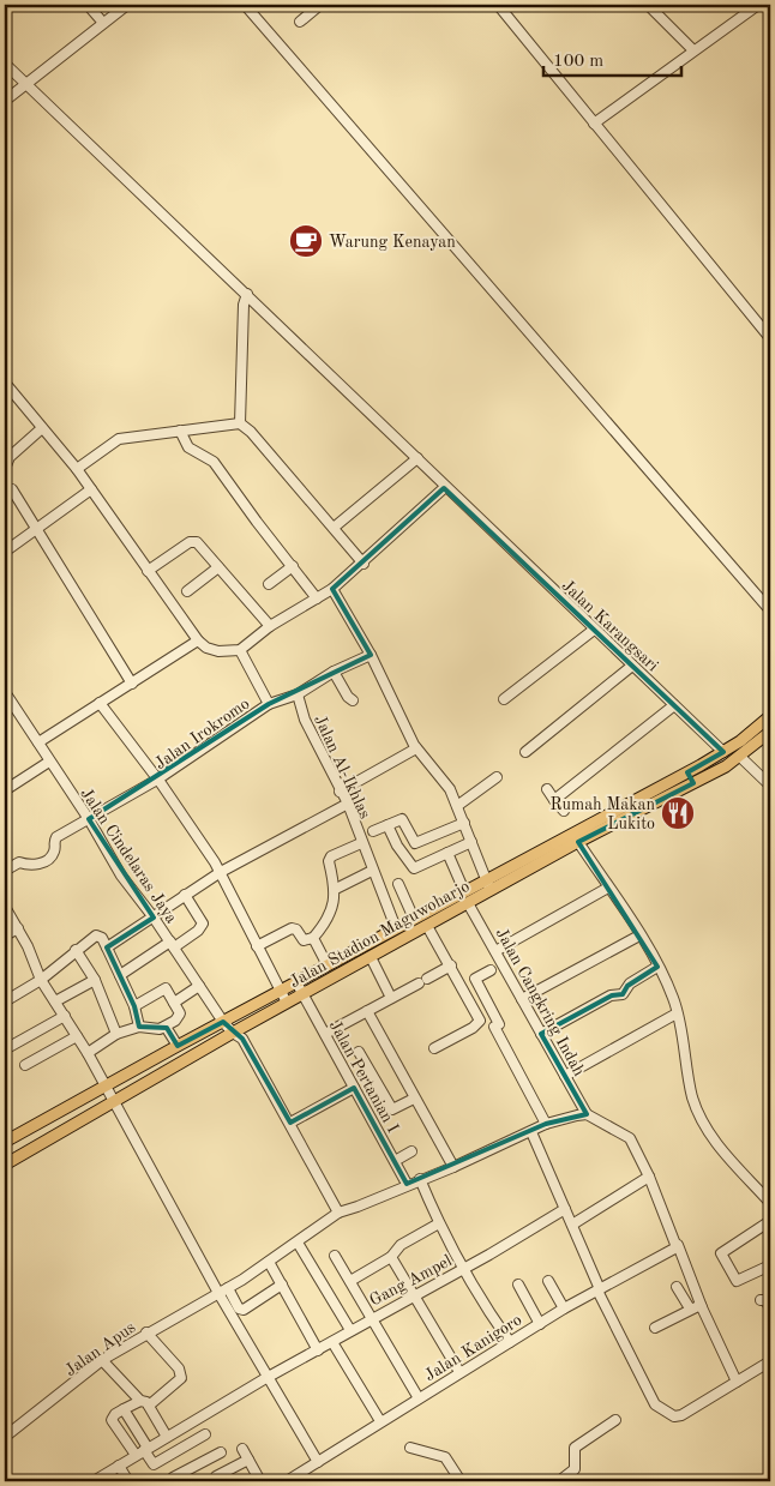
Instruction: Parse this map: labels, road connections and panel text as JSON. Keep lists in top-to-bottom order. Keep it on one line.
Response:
{"streets":{"main road":["Jalan Stadion Maguwoharjo"],"street":["Jalan Karangsari","Jalan Irokromo","Jalan Al-Ikhlas","Jalan Cindelaras Jaya","Jalan Cangkring Indah","Jalan Pertanian I","Gang Ampel","Jalan Kanigoro","Jalan Apus"]},"crossings":[["Jalan Karangsari","Jalan Stadion Maguwoharjo"],["Jalan Irokromo","Jalan Al-Ikhlas"],["Jalan Irokromo","Jalan Stadion Maguwoharjo"],["Jalan Al-Ikhlas","Jalan Stadion Maguwoharjo"],["Jalan Cindelaras Jaya","Jalan Stadion Maguwoharjo"],["Jalan Cindelaras Jaya","Jalan Apus"],["Jalan Stadion Maguwoharjo","Jalan Cangkring Indah"],["Jalan Stadion Maguwoharjo","Jalan Pertanian I"],["Jalan Cangkring Indah","Jalan Apus"],["Jalan Pertanian I","Jalan Apus"]],"places":{"cafe":["Warung Kenayan"],"restaurant":["Rumah Makan Lukito"]},"scale_bar":"100 m"}
